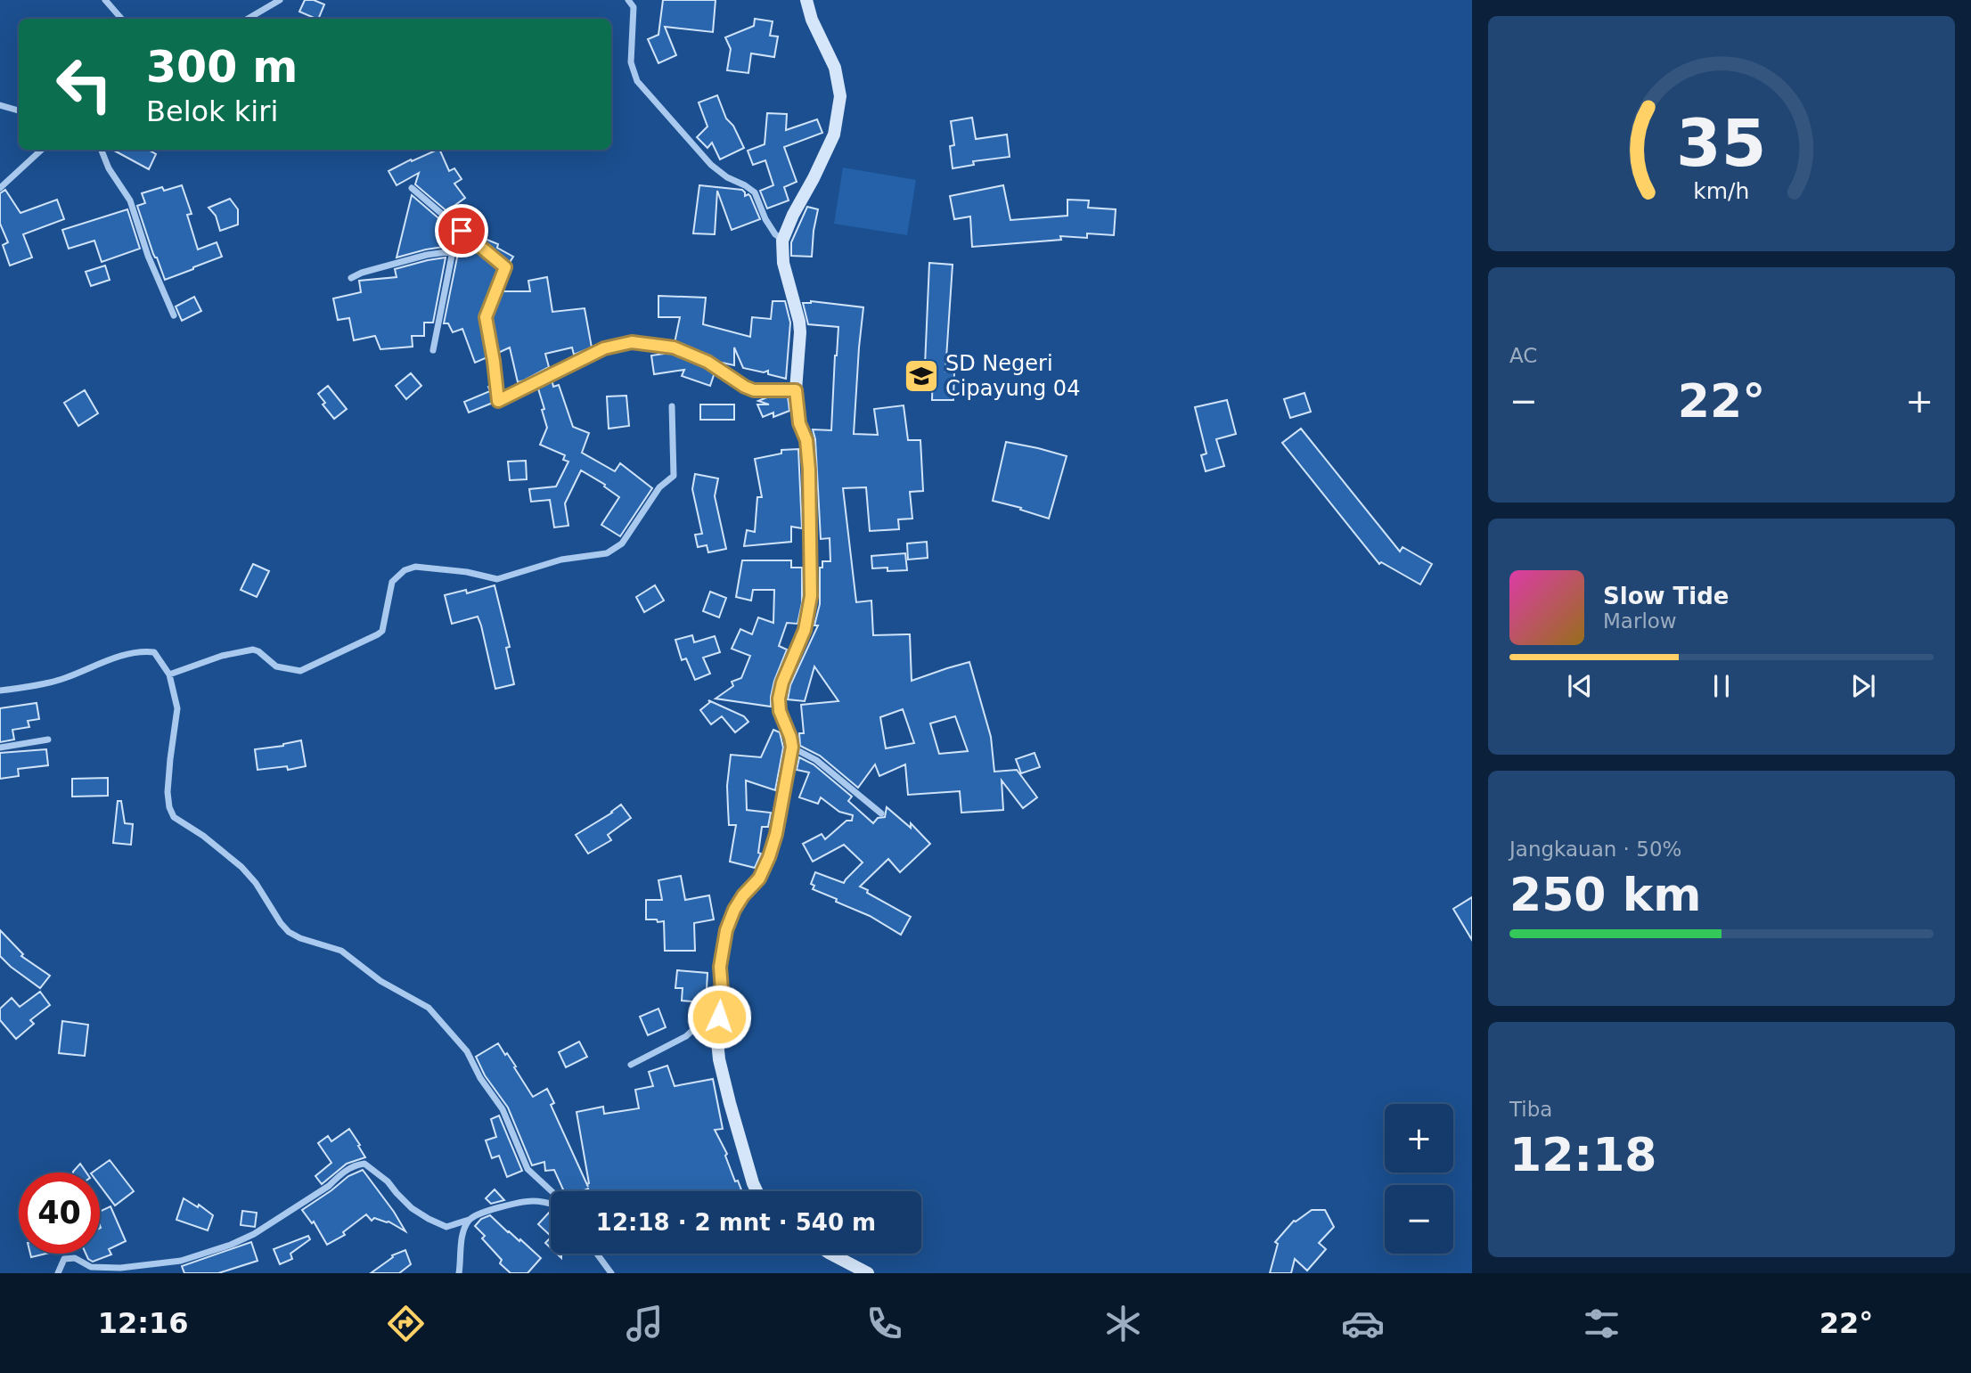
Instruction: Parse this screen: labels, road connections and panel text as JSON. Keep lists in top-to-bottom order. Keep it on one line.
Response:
{"places":{"school or university":["SD Negeri Cipayung 04"]},"page":{"turn":["300 m","Belok kiri"],"tile":["AC",["Jangkauan · 50%","250 km"],["Tiba","12:18"]],"heat":["−","22°","+"],"song":["Slow Tide","Marlow"],"map_buttons":["+","−"],"limit":"40","trip":"12:18 · 2 mnt · 540 m","tabs":["12:16","22°"],"gauge":["35","km/h"]}}
